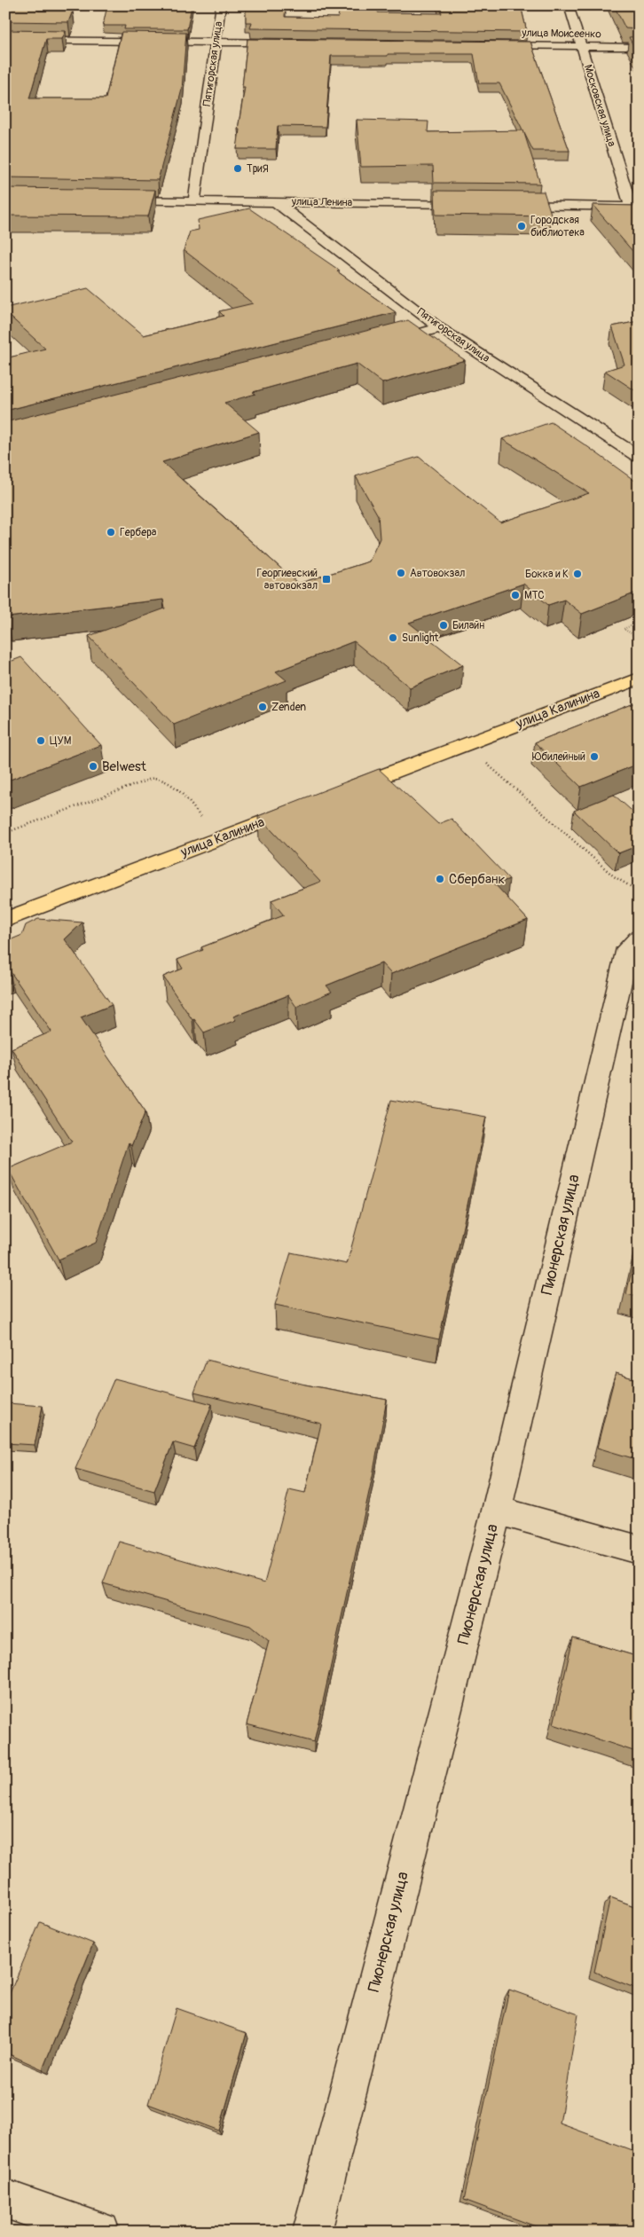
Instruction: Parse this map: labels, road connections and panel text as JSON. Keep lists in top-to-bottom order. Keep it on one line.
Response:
{"streets":{"main road":["улица Калинина"],"street":["улица Моисеенко","Пятигорская улица","Московская улица","улица Ленина","Пионерская улица"]},"crossings":[["улица Моисеенко","Московская улица"],["Пятигорская улица","улица Ленина"]],"places":{"other":["ТриЯ","Городская библиотека","Гербера","Автовокзал","Бокка и К","МТС","Билайн","Sunlight","Zenden","ЦУМ","Юбилейный","Belwest","Сбербанк"],"transit":["Георгиевский автовокзал"]}}
